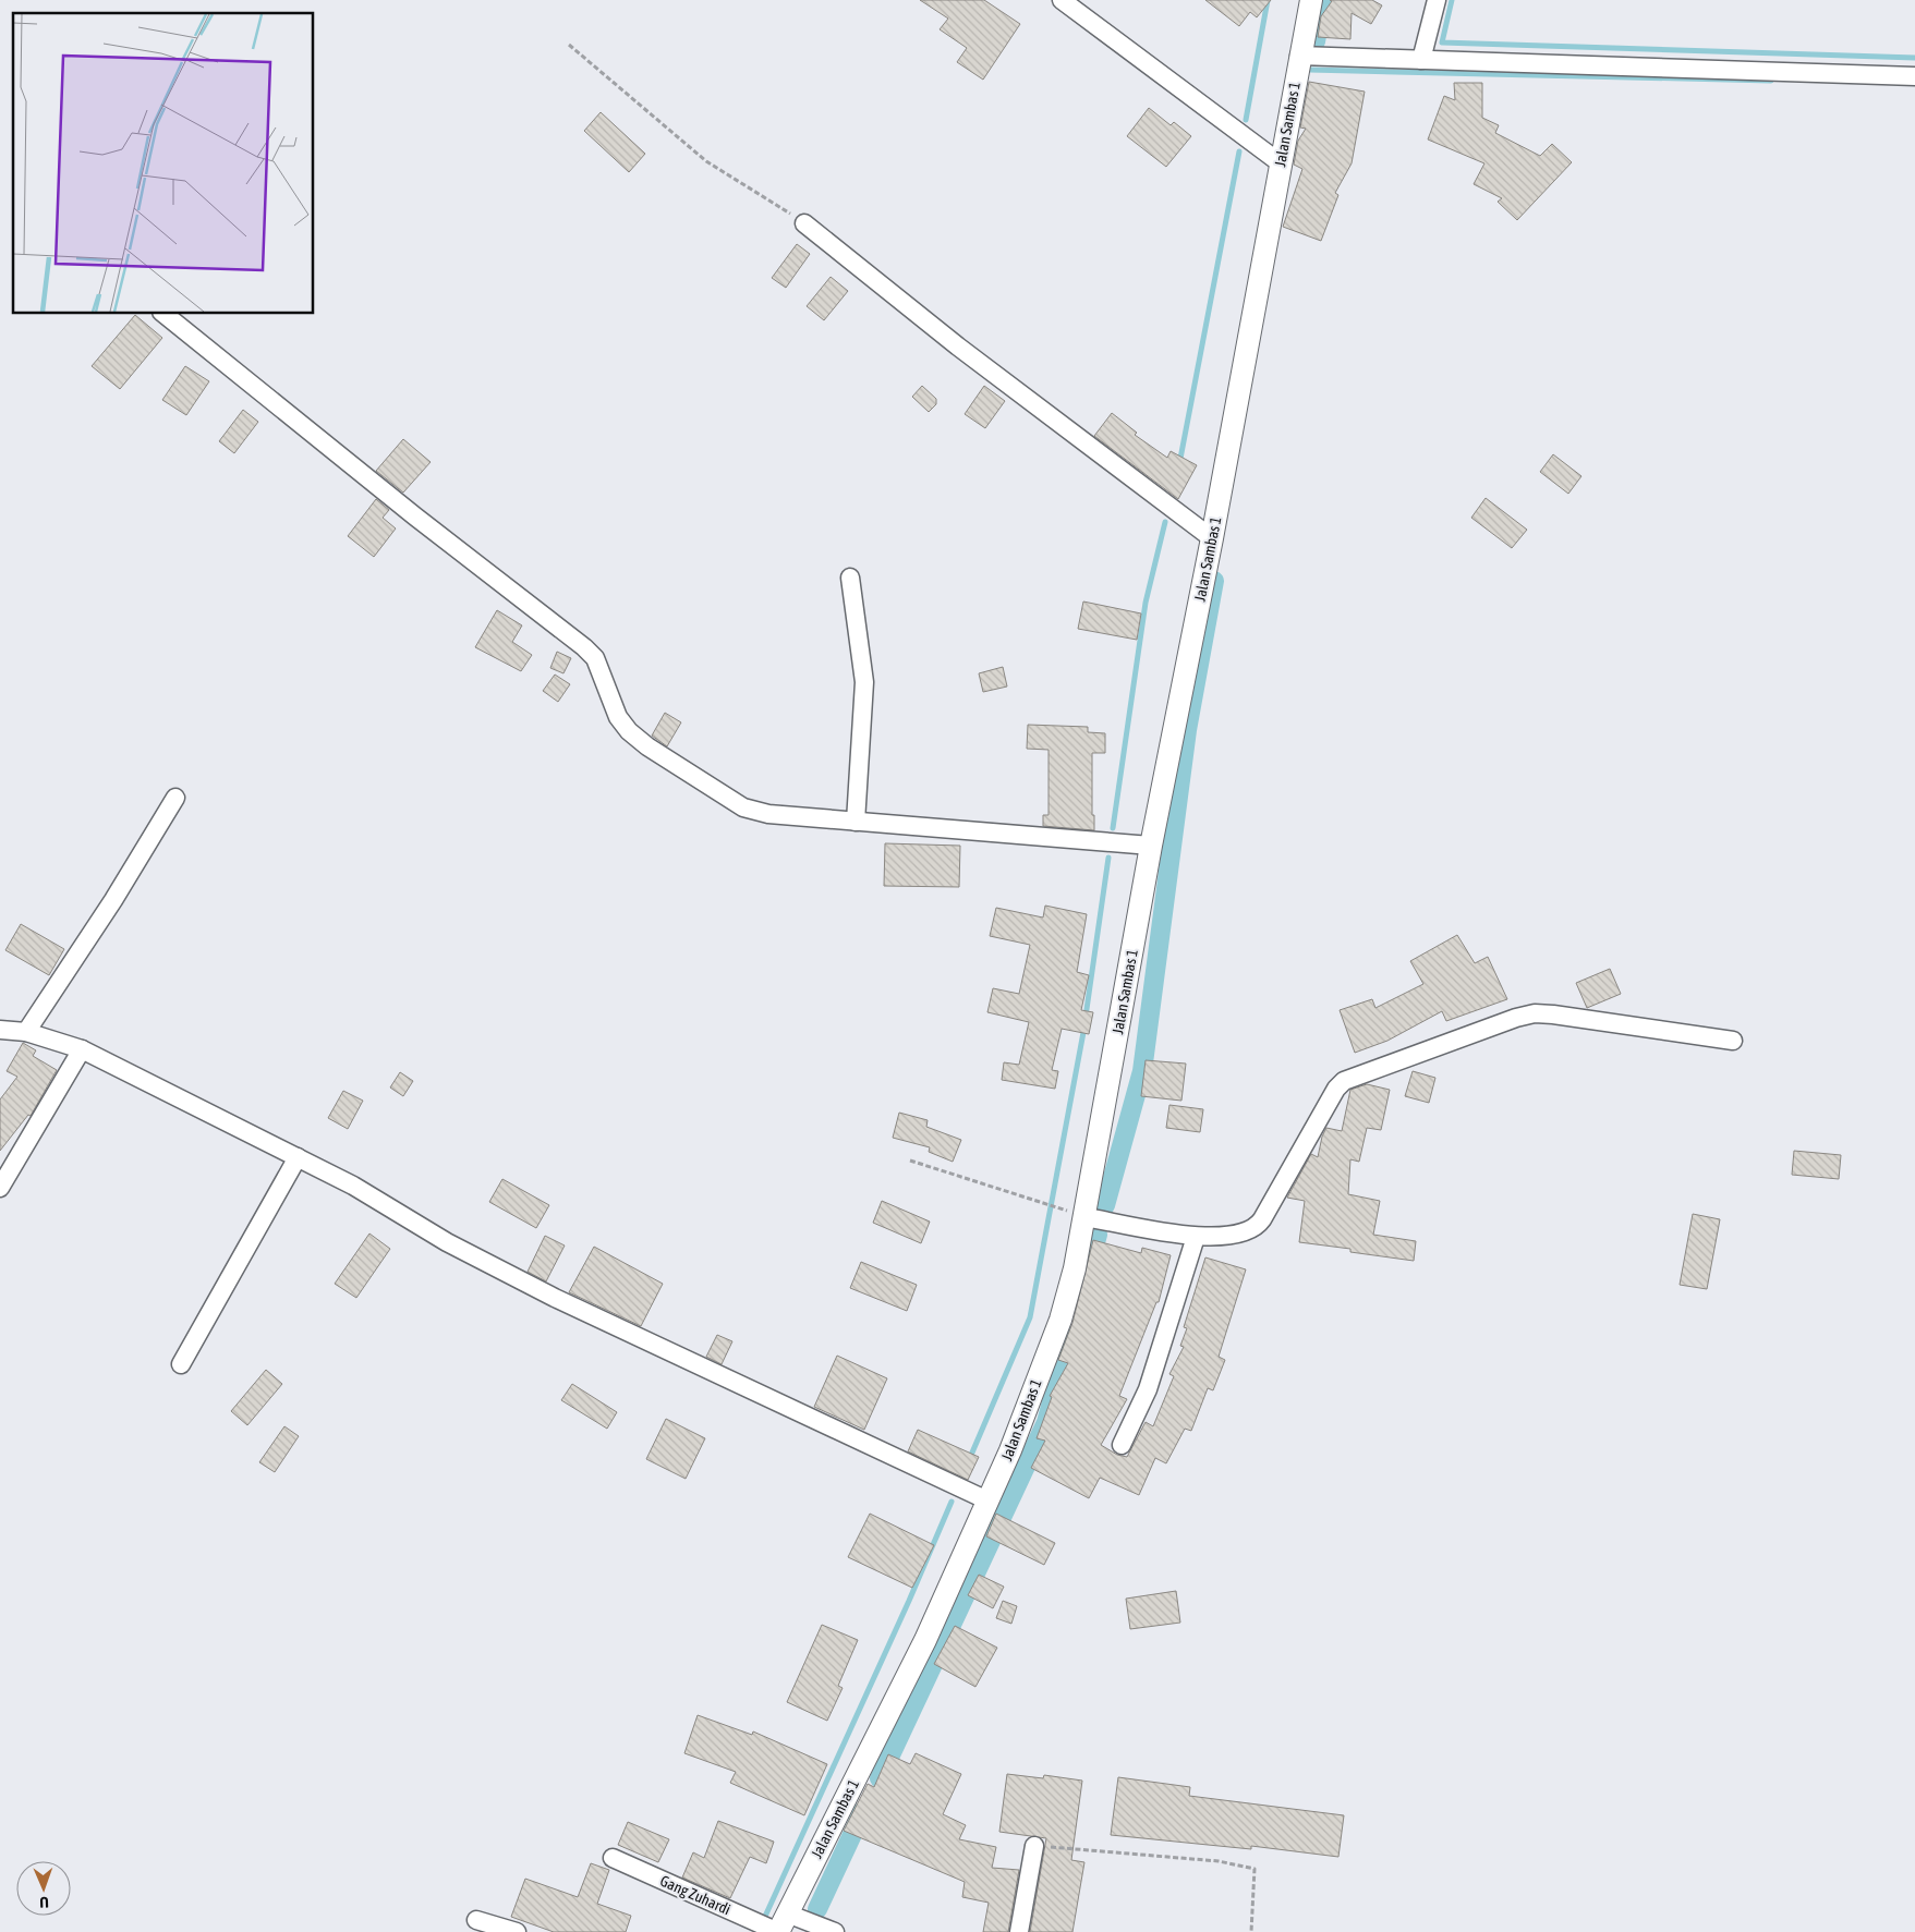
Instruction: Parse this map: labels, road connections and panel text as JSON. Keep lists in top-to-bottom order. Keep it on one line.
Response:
{"streets":{"street":["Jalan Sambas 1","Gang Zuhardi"]},"crossings":[["Jalan Sambas 1","Gang Zuhardi"]],"north":"bottom"}
